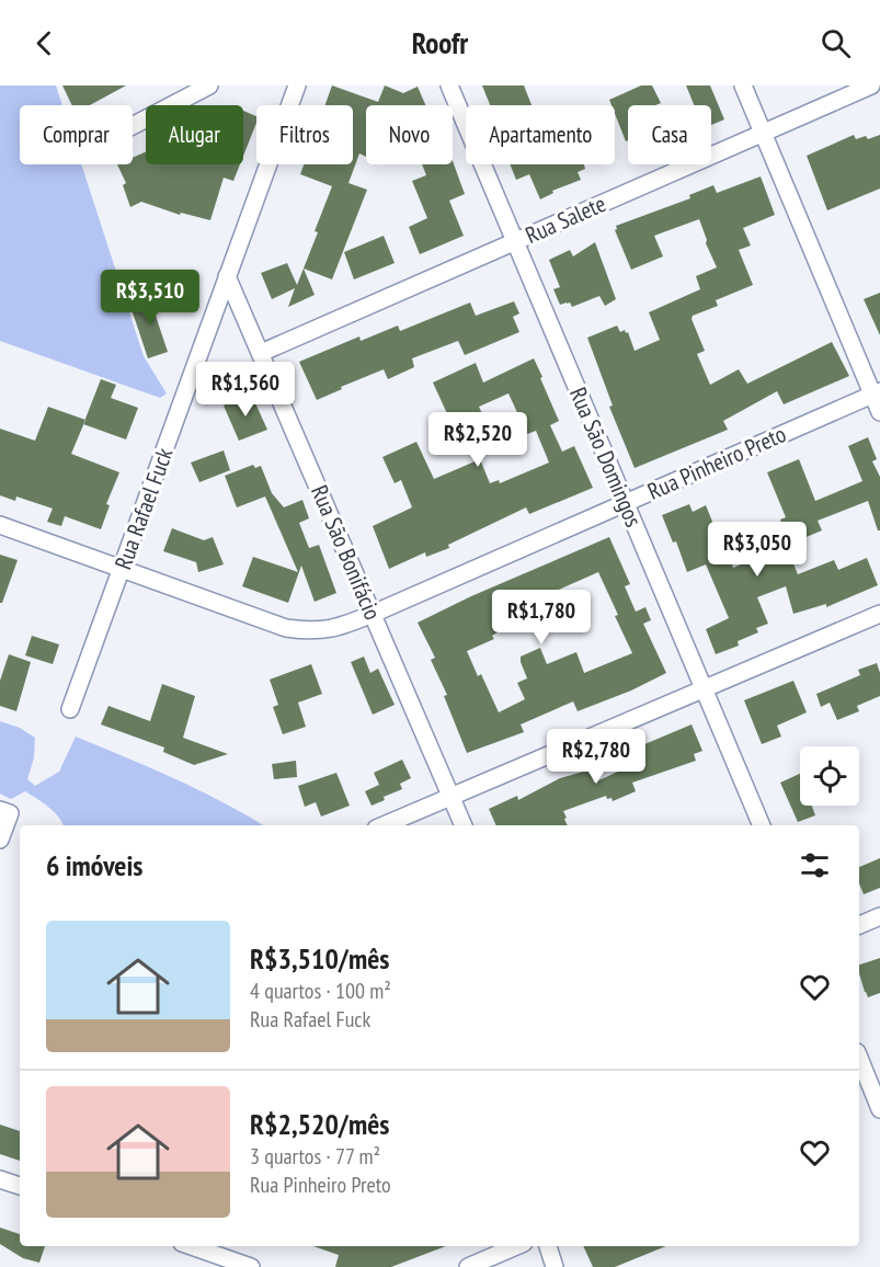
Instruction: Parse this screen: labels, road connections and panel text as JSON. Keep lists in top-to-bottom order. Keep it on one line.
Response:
{"streets":{"street":["Rua Salete","Rua São Domingos","Rua Pinheiro Preto","Rua Rafael Fuck","Rua São Bonifácio"]},"crossings":[["Rua Salete","Rua São Domingos"],["Rua Salete","Rua São Bonifácio"],["Rua São Domingos","Rua Pinheiro Preto"],["Rua Pinheiro Preto","Rua Rafael Fuck"],["Rua Pinheiro Preto","Rua São Bonifácio"],["Rua Rafael Fuck","Rua São Bonifácio"]],"page":{"header":"Roofr","chip":["Comprar","Alugar","Filtros","Novo","Apartamento","Casa"],"price":["R$3,510","R$1,560","R$2,520","R$3,050","R$1,780","R$2,780"],"heading":"6 imóveis","list":[{"name":"R$3,510/mês","note":"4 quartos · 100 m² · Rua Rafael Fuck"},{"name":"R$2,520/mês","note":"3 quartos · 77 m² · Rua Pinheiro Preto"}]}}
